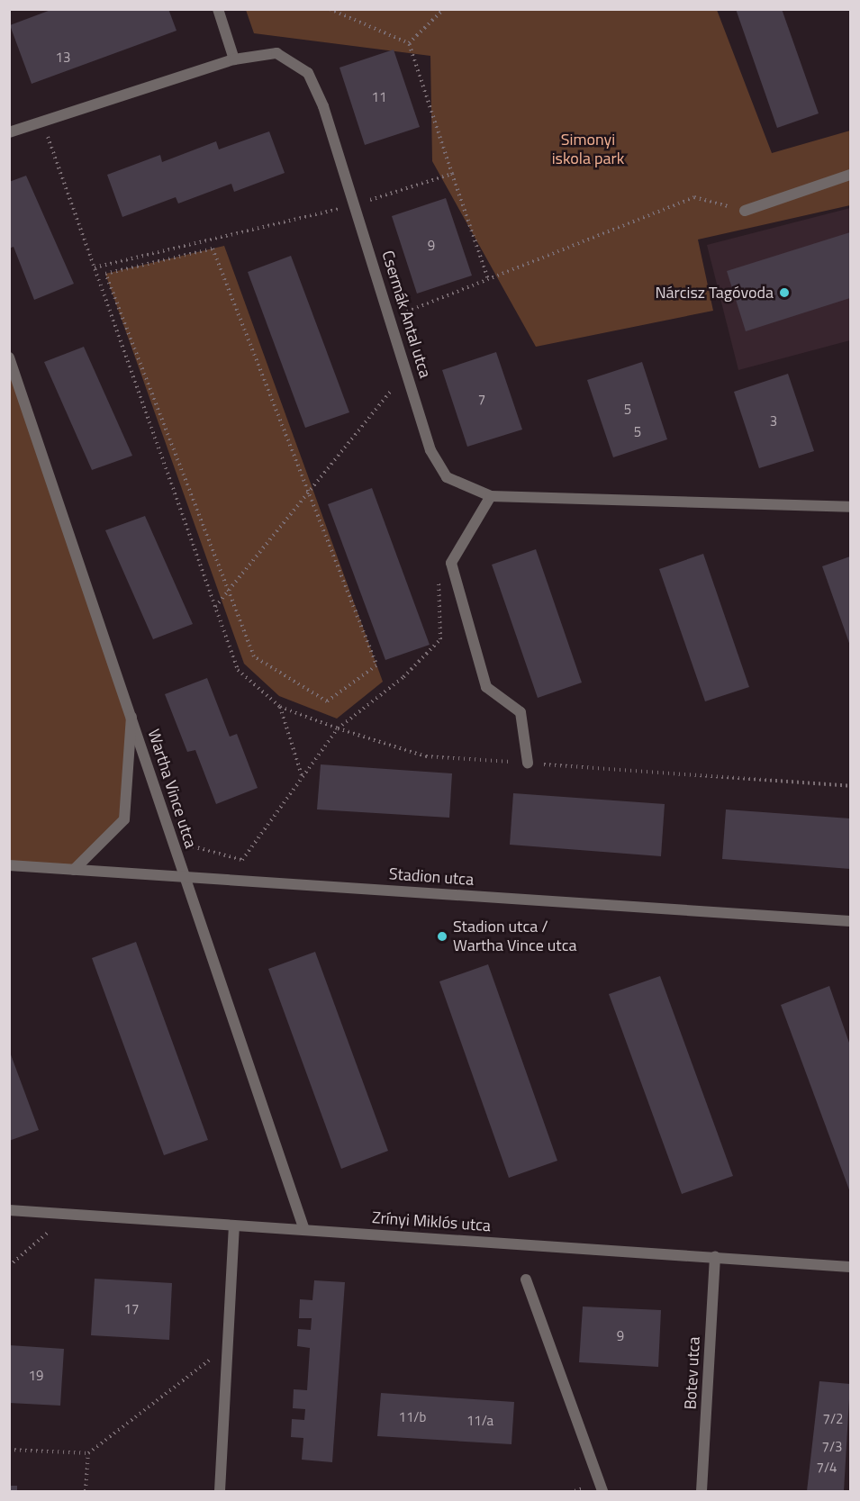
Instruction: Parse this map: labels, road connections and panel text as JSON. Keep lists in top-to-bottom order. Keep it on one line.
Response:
{"streets":{"street":["Csermák Antal utca","Wartha Vince utca","Stadion utca","Zrínyi Miklós utca","Botev utca"]},"crossings":[["Wartha Vince utca","Stadion utca"],["Wartha Vince utca","Zrínyi Miklós utca"],["Zrínyi Miklós utca","Botev utca"]],"parks":["Simonyi iskola park"],"places":["Nárcisz Tagóvoda","Stadion utca / Wartha Vince utca"],"house_numbers":["13","11","9","7","5","3","5","17","9","19","11/b","7/2","11/a","7/3","7/4"]}
